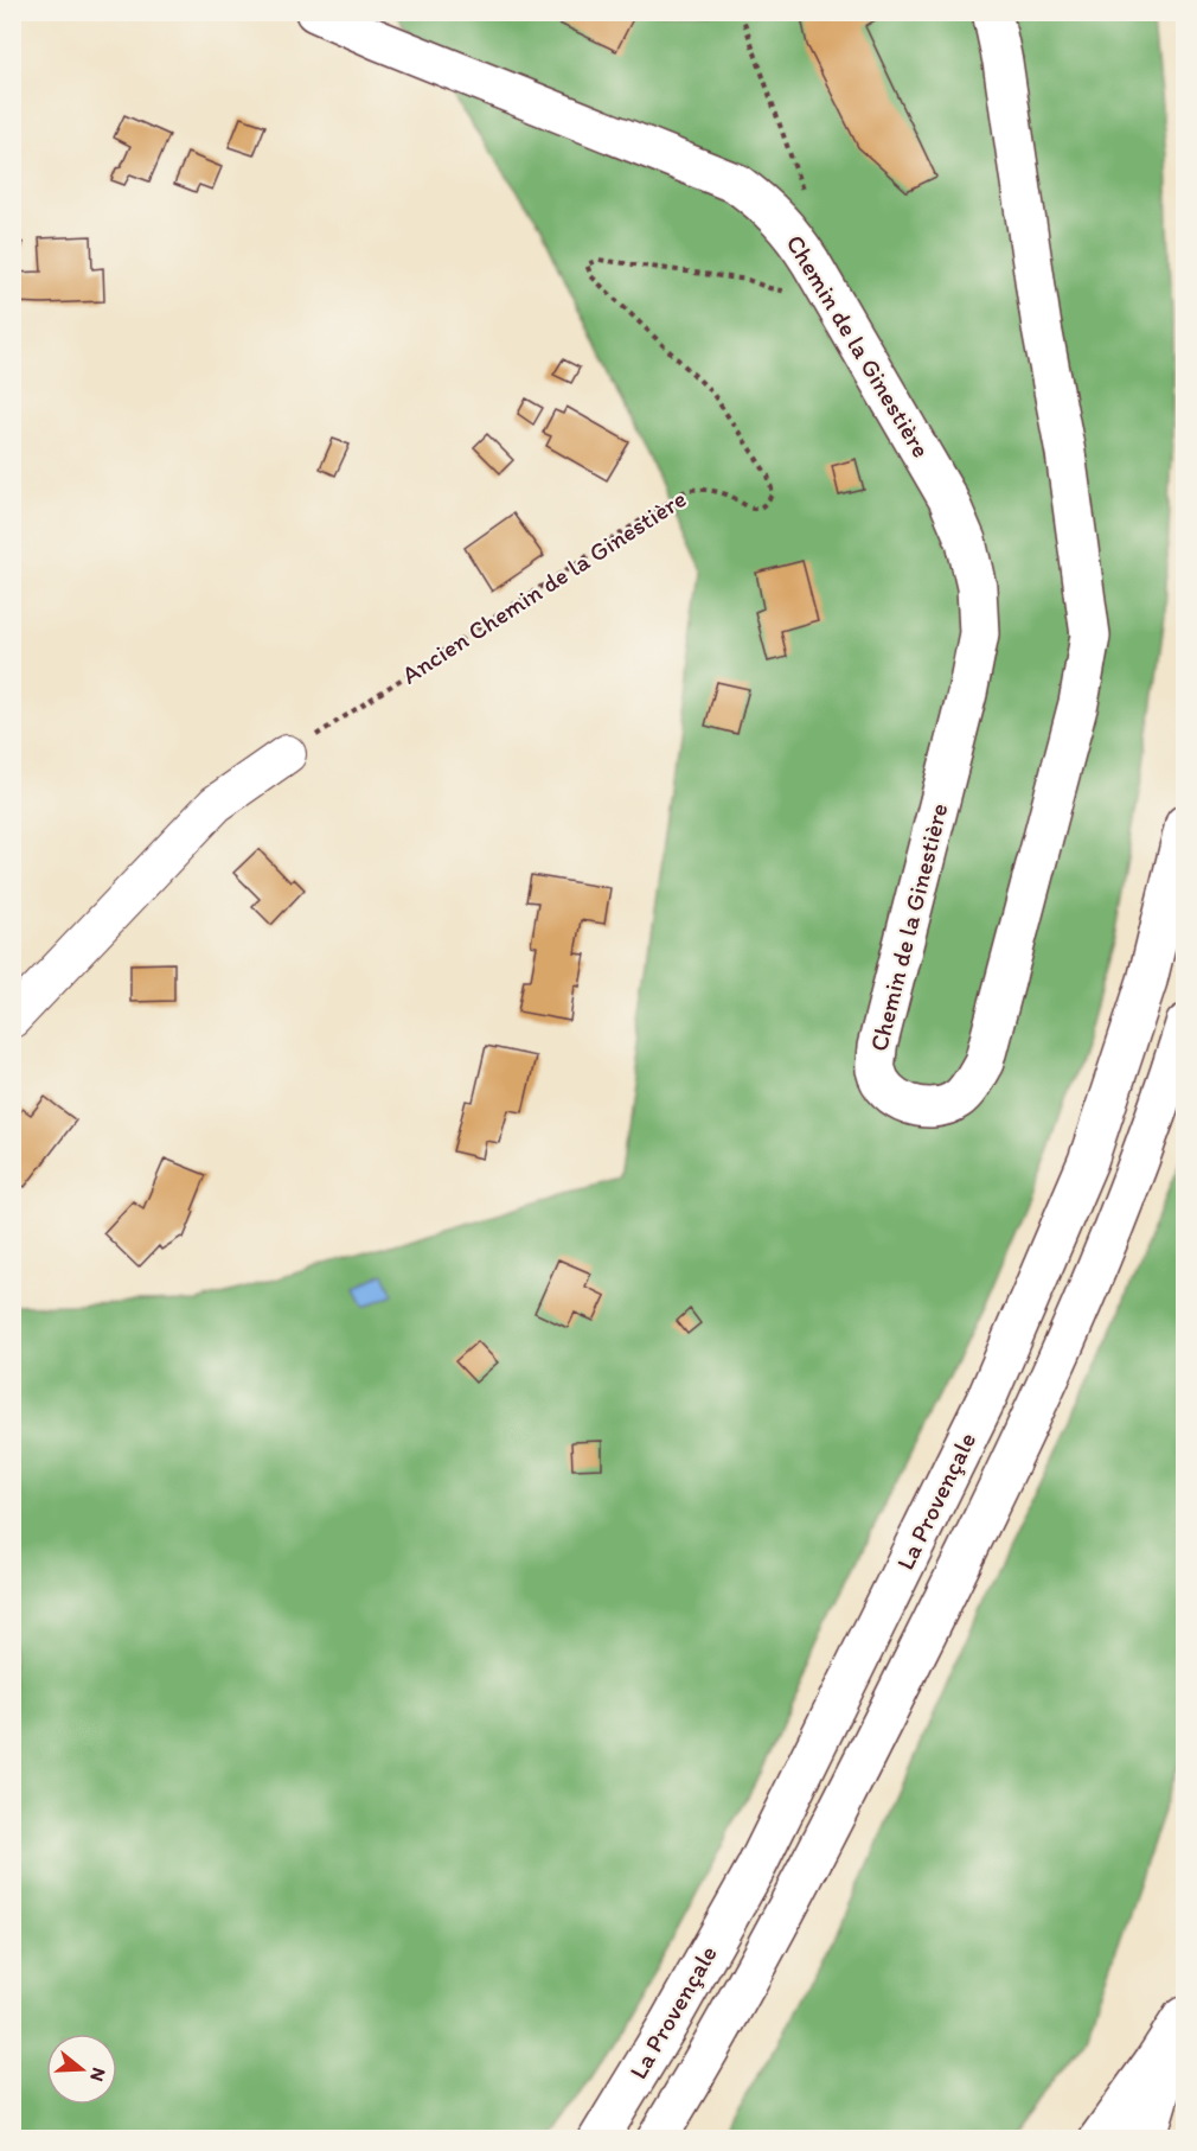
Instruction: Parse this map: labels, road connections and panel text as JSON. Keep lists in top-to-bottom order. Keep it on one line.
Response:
{"streets":{"main road":["Chemin de la Ginestière","La Provençale"],"path":["Ancien Chemin de la Ginestière"]},"crossings":[["Chemin de la Ginestière","Ancien Chemin de la Ginestière"]],"north":"right"}
